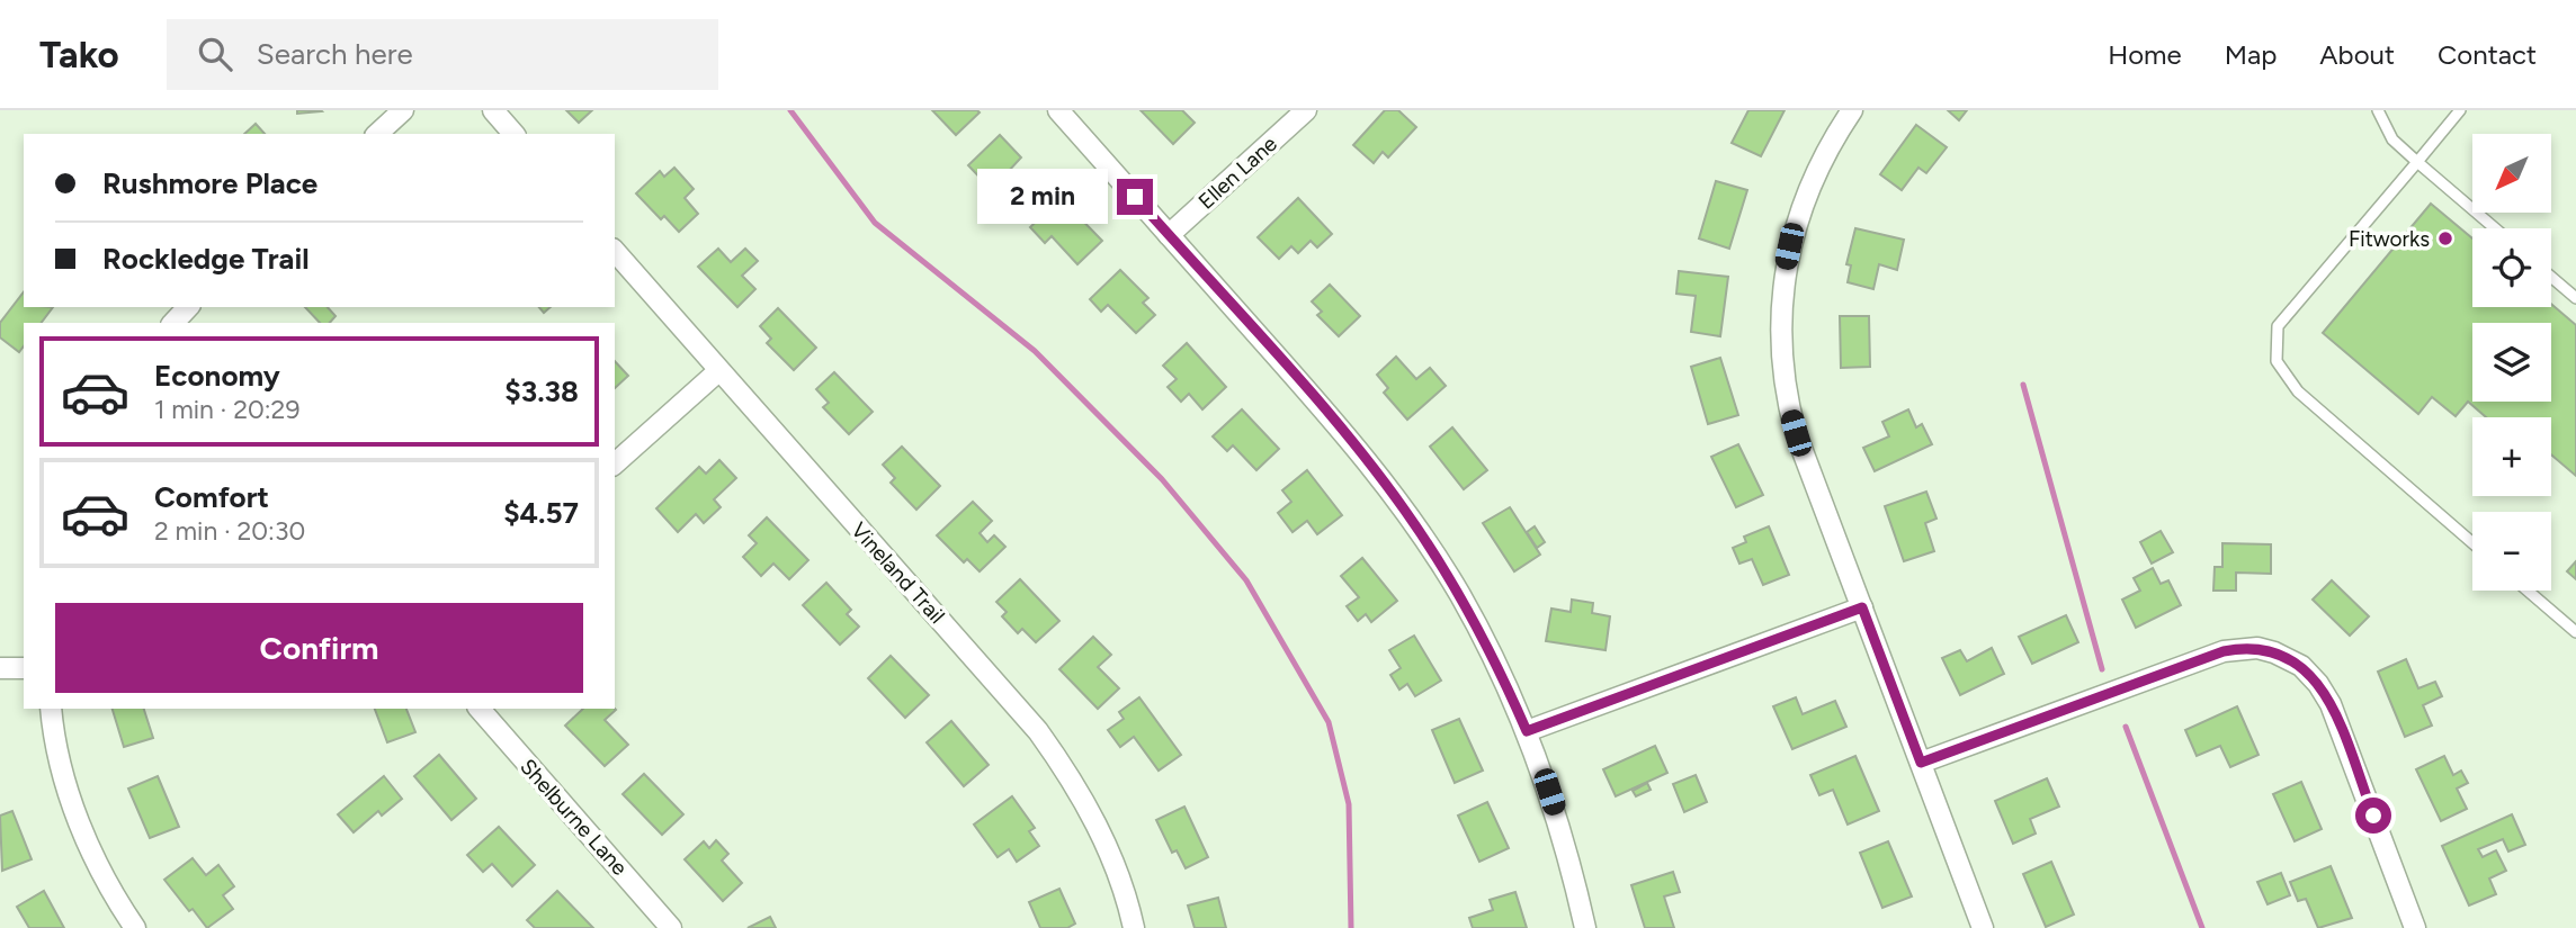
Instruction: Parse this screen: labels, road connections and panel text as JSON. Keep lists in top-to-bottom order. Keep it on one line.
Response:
{"streets":{"street":["Ellen Lane","Vineland Trail","Shelburne Lane"]},"places":["Fitworks"],"north":"bottom left","page":{"header":"Tako","search":"Search here","nav":["Home","Map","About","Contact"],"map_buttons":["+","−"],"banner":["Rushmore Place","Rockledge Trail"],"bubble":"2 min","list":[{"name":"Economy","note":"1 min · 20:29","value":"$3.38"},{"name":"Comfort","note":"2 min · 20:30","value":"$4.57"}],"buttons":"Confirm"}}
